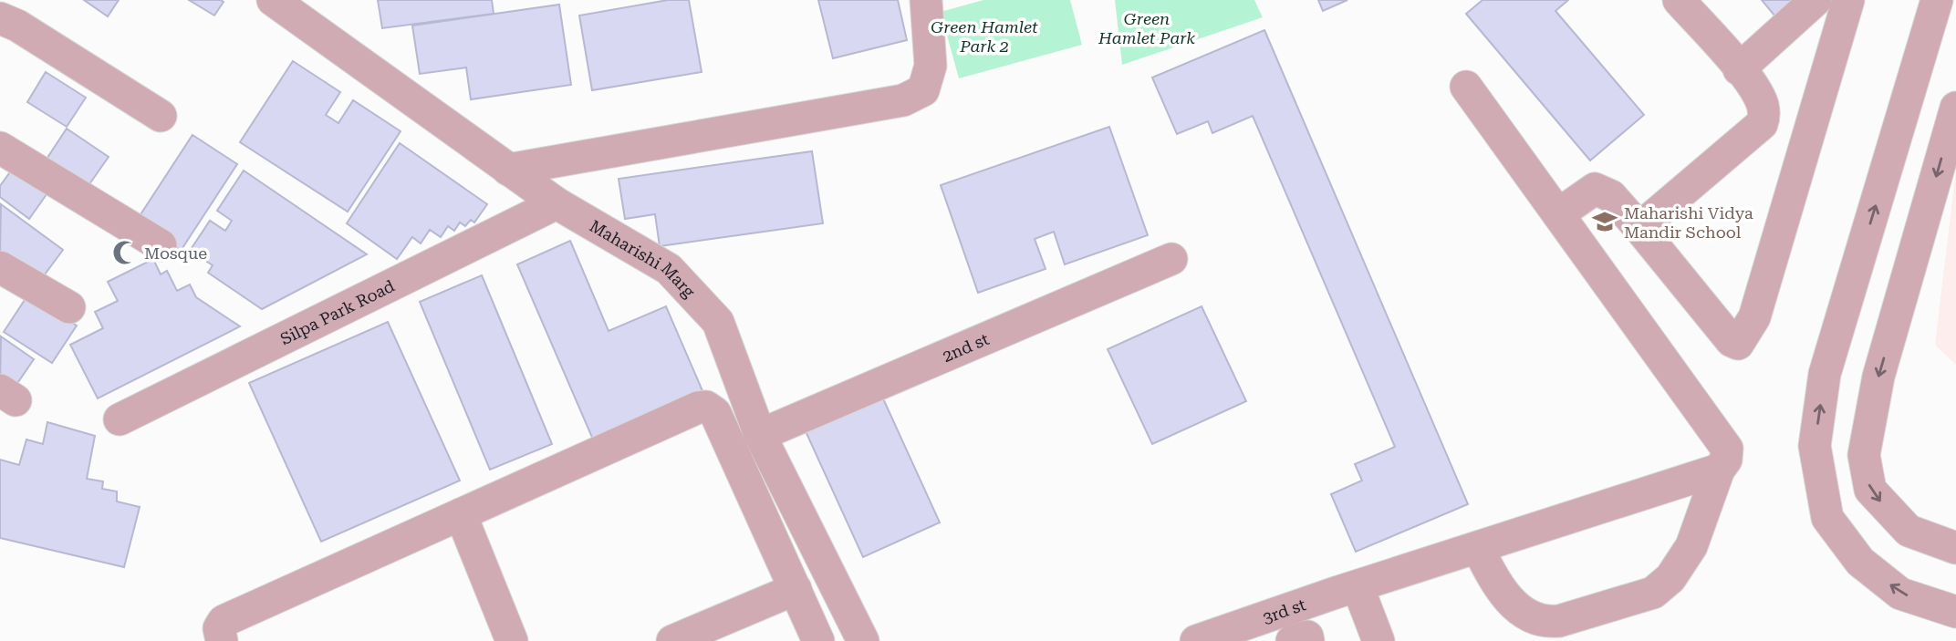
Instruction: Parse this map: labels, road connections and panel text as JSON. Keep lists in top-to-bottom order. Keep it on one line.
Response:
{"streets":{"street":["Maharishi Marg","Silpa Park Road","2nd st","3rd st"]},"crossings":[["Maharishi Marg","Silpa Park Road"],["Maharishi Marg","2nd st"]],"parks":["Green Hamlet Park","Green Hamlet Park 2"],"places":{"school or university":["Maharishi Vidya Mandir School"],"mosque":["Mosque"]}}
